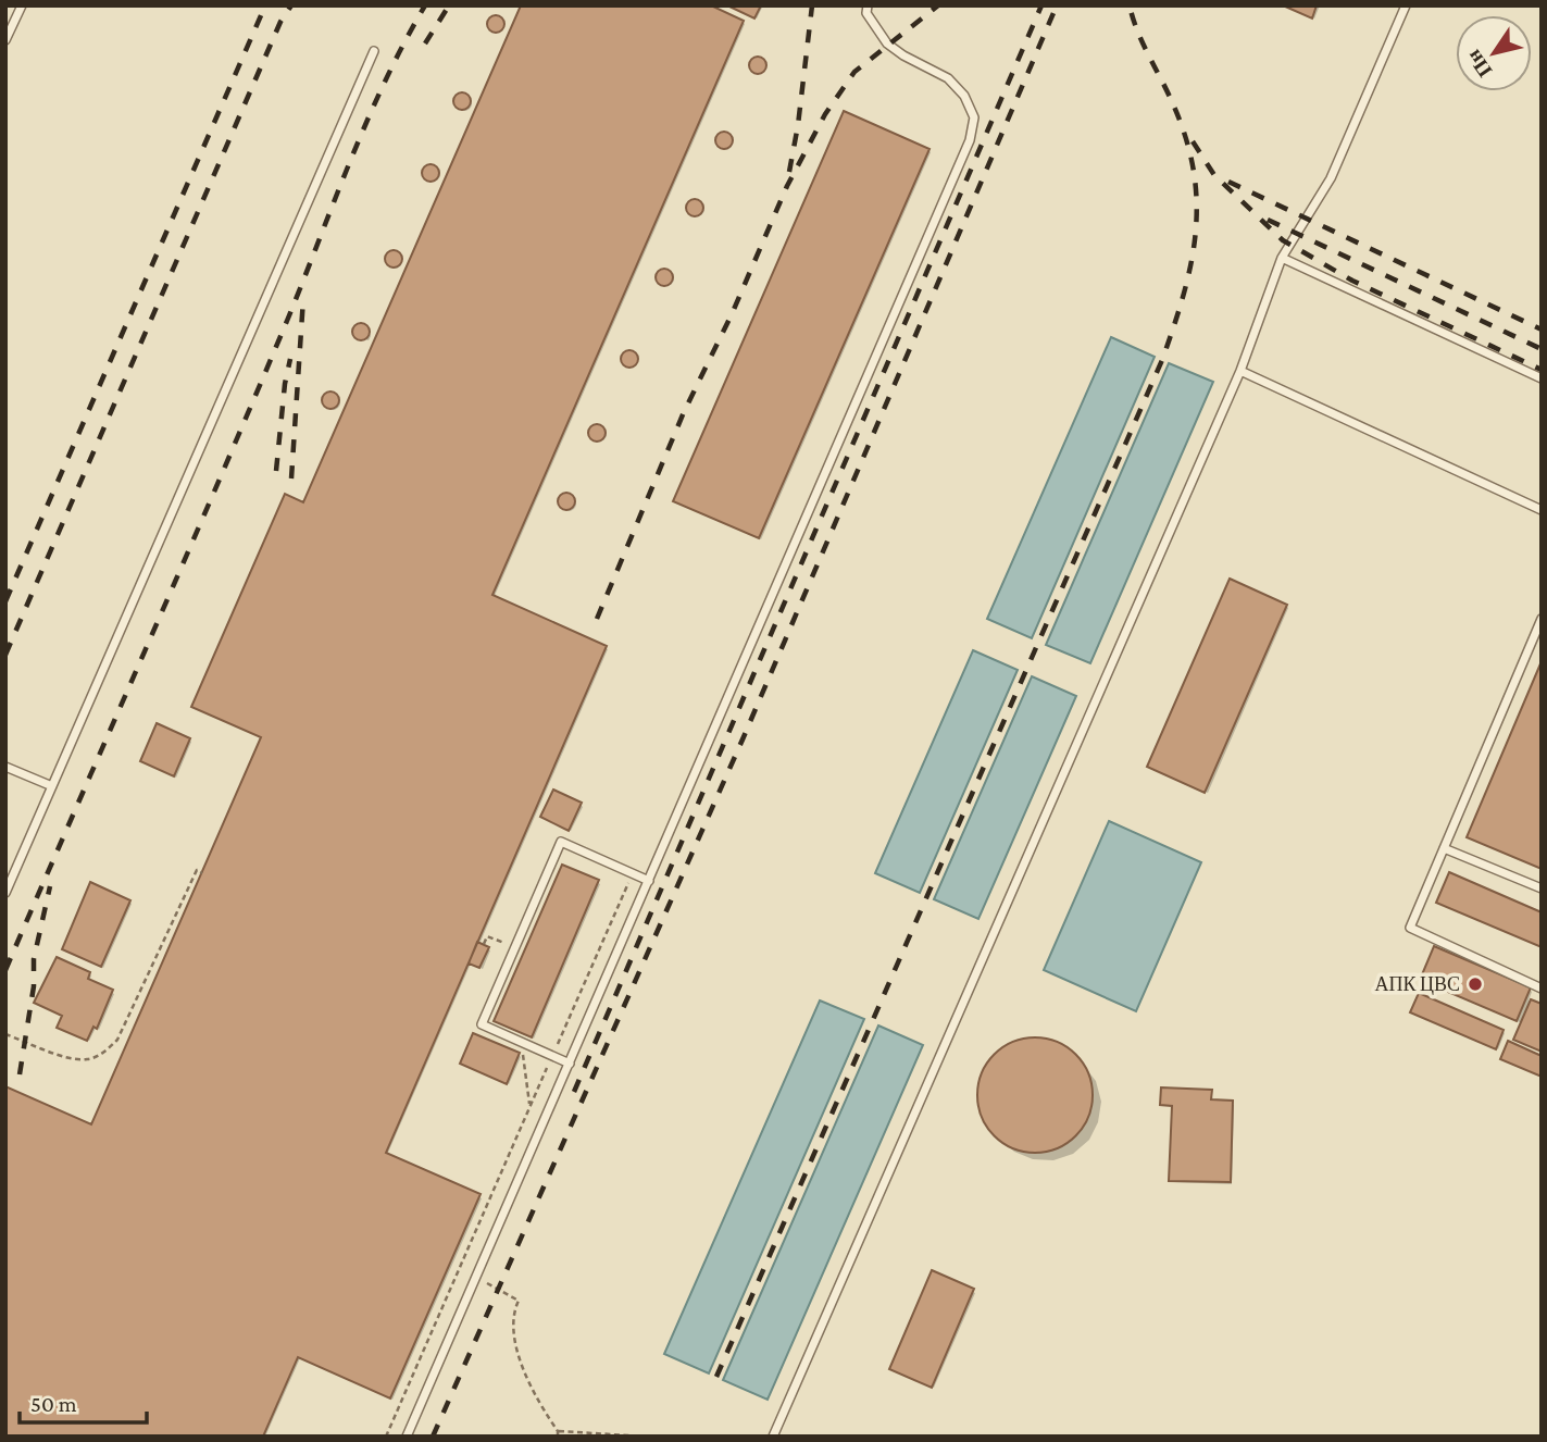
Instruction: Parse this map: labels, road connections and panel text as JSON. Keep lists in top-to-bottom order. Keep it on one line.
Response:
{"places":["АПК ЦВС"],"scale_bar":"50 m","north":"bottom left"}
